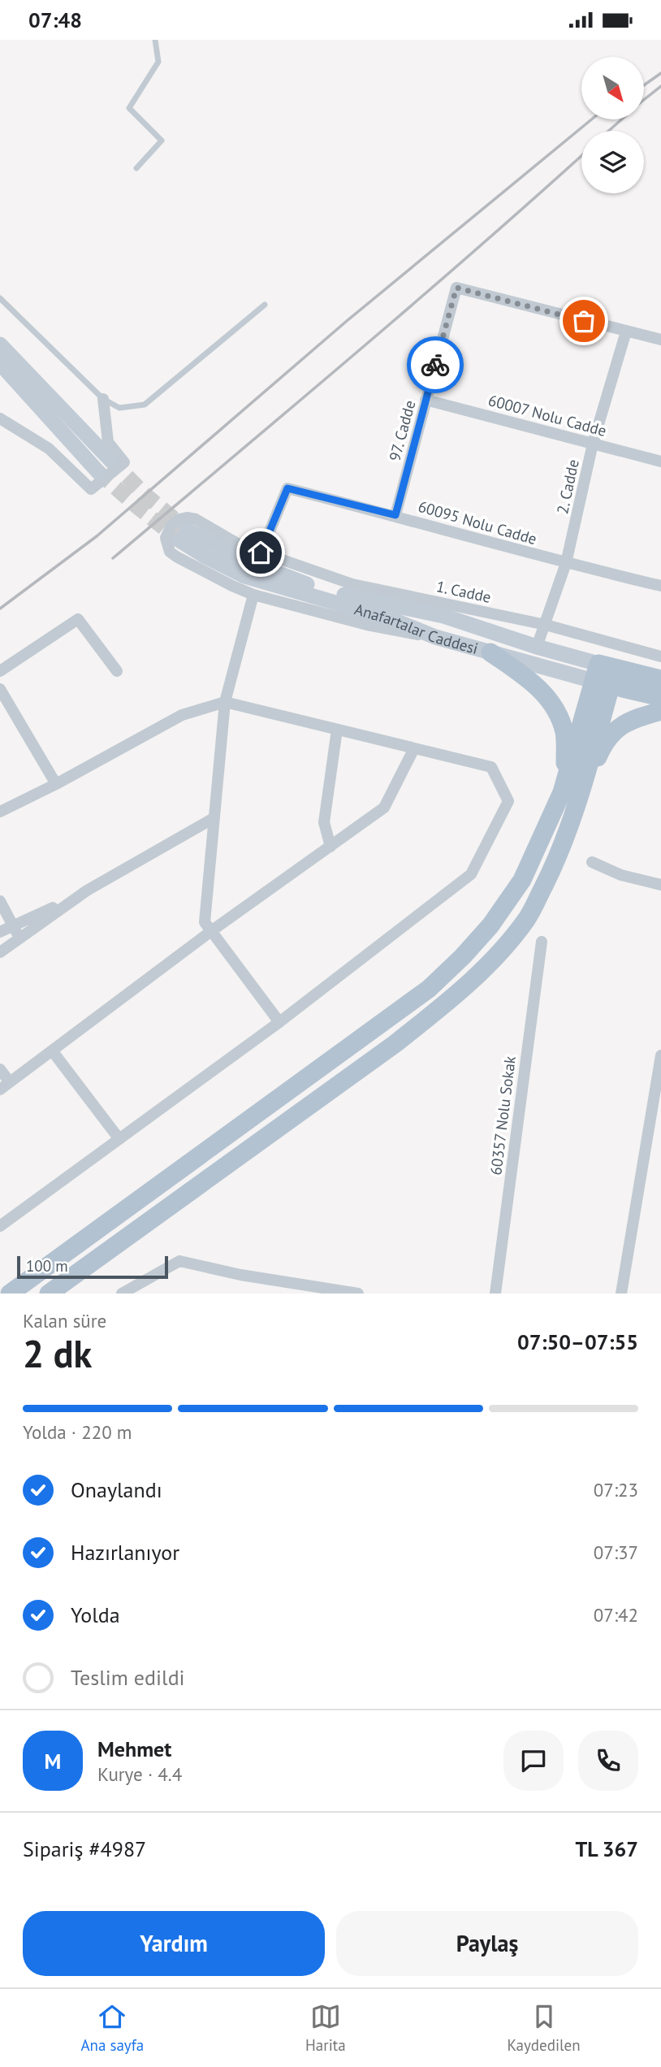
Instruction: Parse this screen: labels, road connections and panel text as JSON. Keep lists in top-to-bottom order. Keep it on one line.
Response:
{"streets":{"main road":["Anafartalar Caddesi"],"street":["60007 Nolu Cadde","97. Cadde","2. Cadde","60095 Nolu Cadde","1. Cadde","60357 Nolu Sokak"]},"crossings":[["60007 Nolu Cadde","97. Cadde"],["60007 Nolu Cadde","2. Cadde"],["97. Cadde","2. Cadde"],["97. Cadde","60095 Nolu Cadde"],["2. Cadde","60095 Nolu Cadde"],["2. Cadde","1. Cadde"],["2. Cadde","Anafartalar Caddesi"],["60095 Nolu Cadde","1. Cadde"]],"scale_bar":"100 m","north":"bottom right","page":{"status":"07:48","scale":"100 m","heading":["2 dk","Kalan süre","07:50–07:55"],"panel":["Mehmet","Kurye · 4.4","Sipariş #4987","TL 367"],"bar":"Yolda · 220 m","list":[["Onaylandı","07:23"],["Hazırlanıyor","07:37"],["Yolda","07:42"],"Teslim edildi"],"round":"M","buttons":["Yardım","Paylaş"],"tabs":["Ana sayfa","Harita","Kaydedilen"]}}
